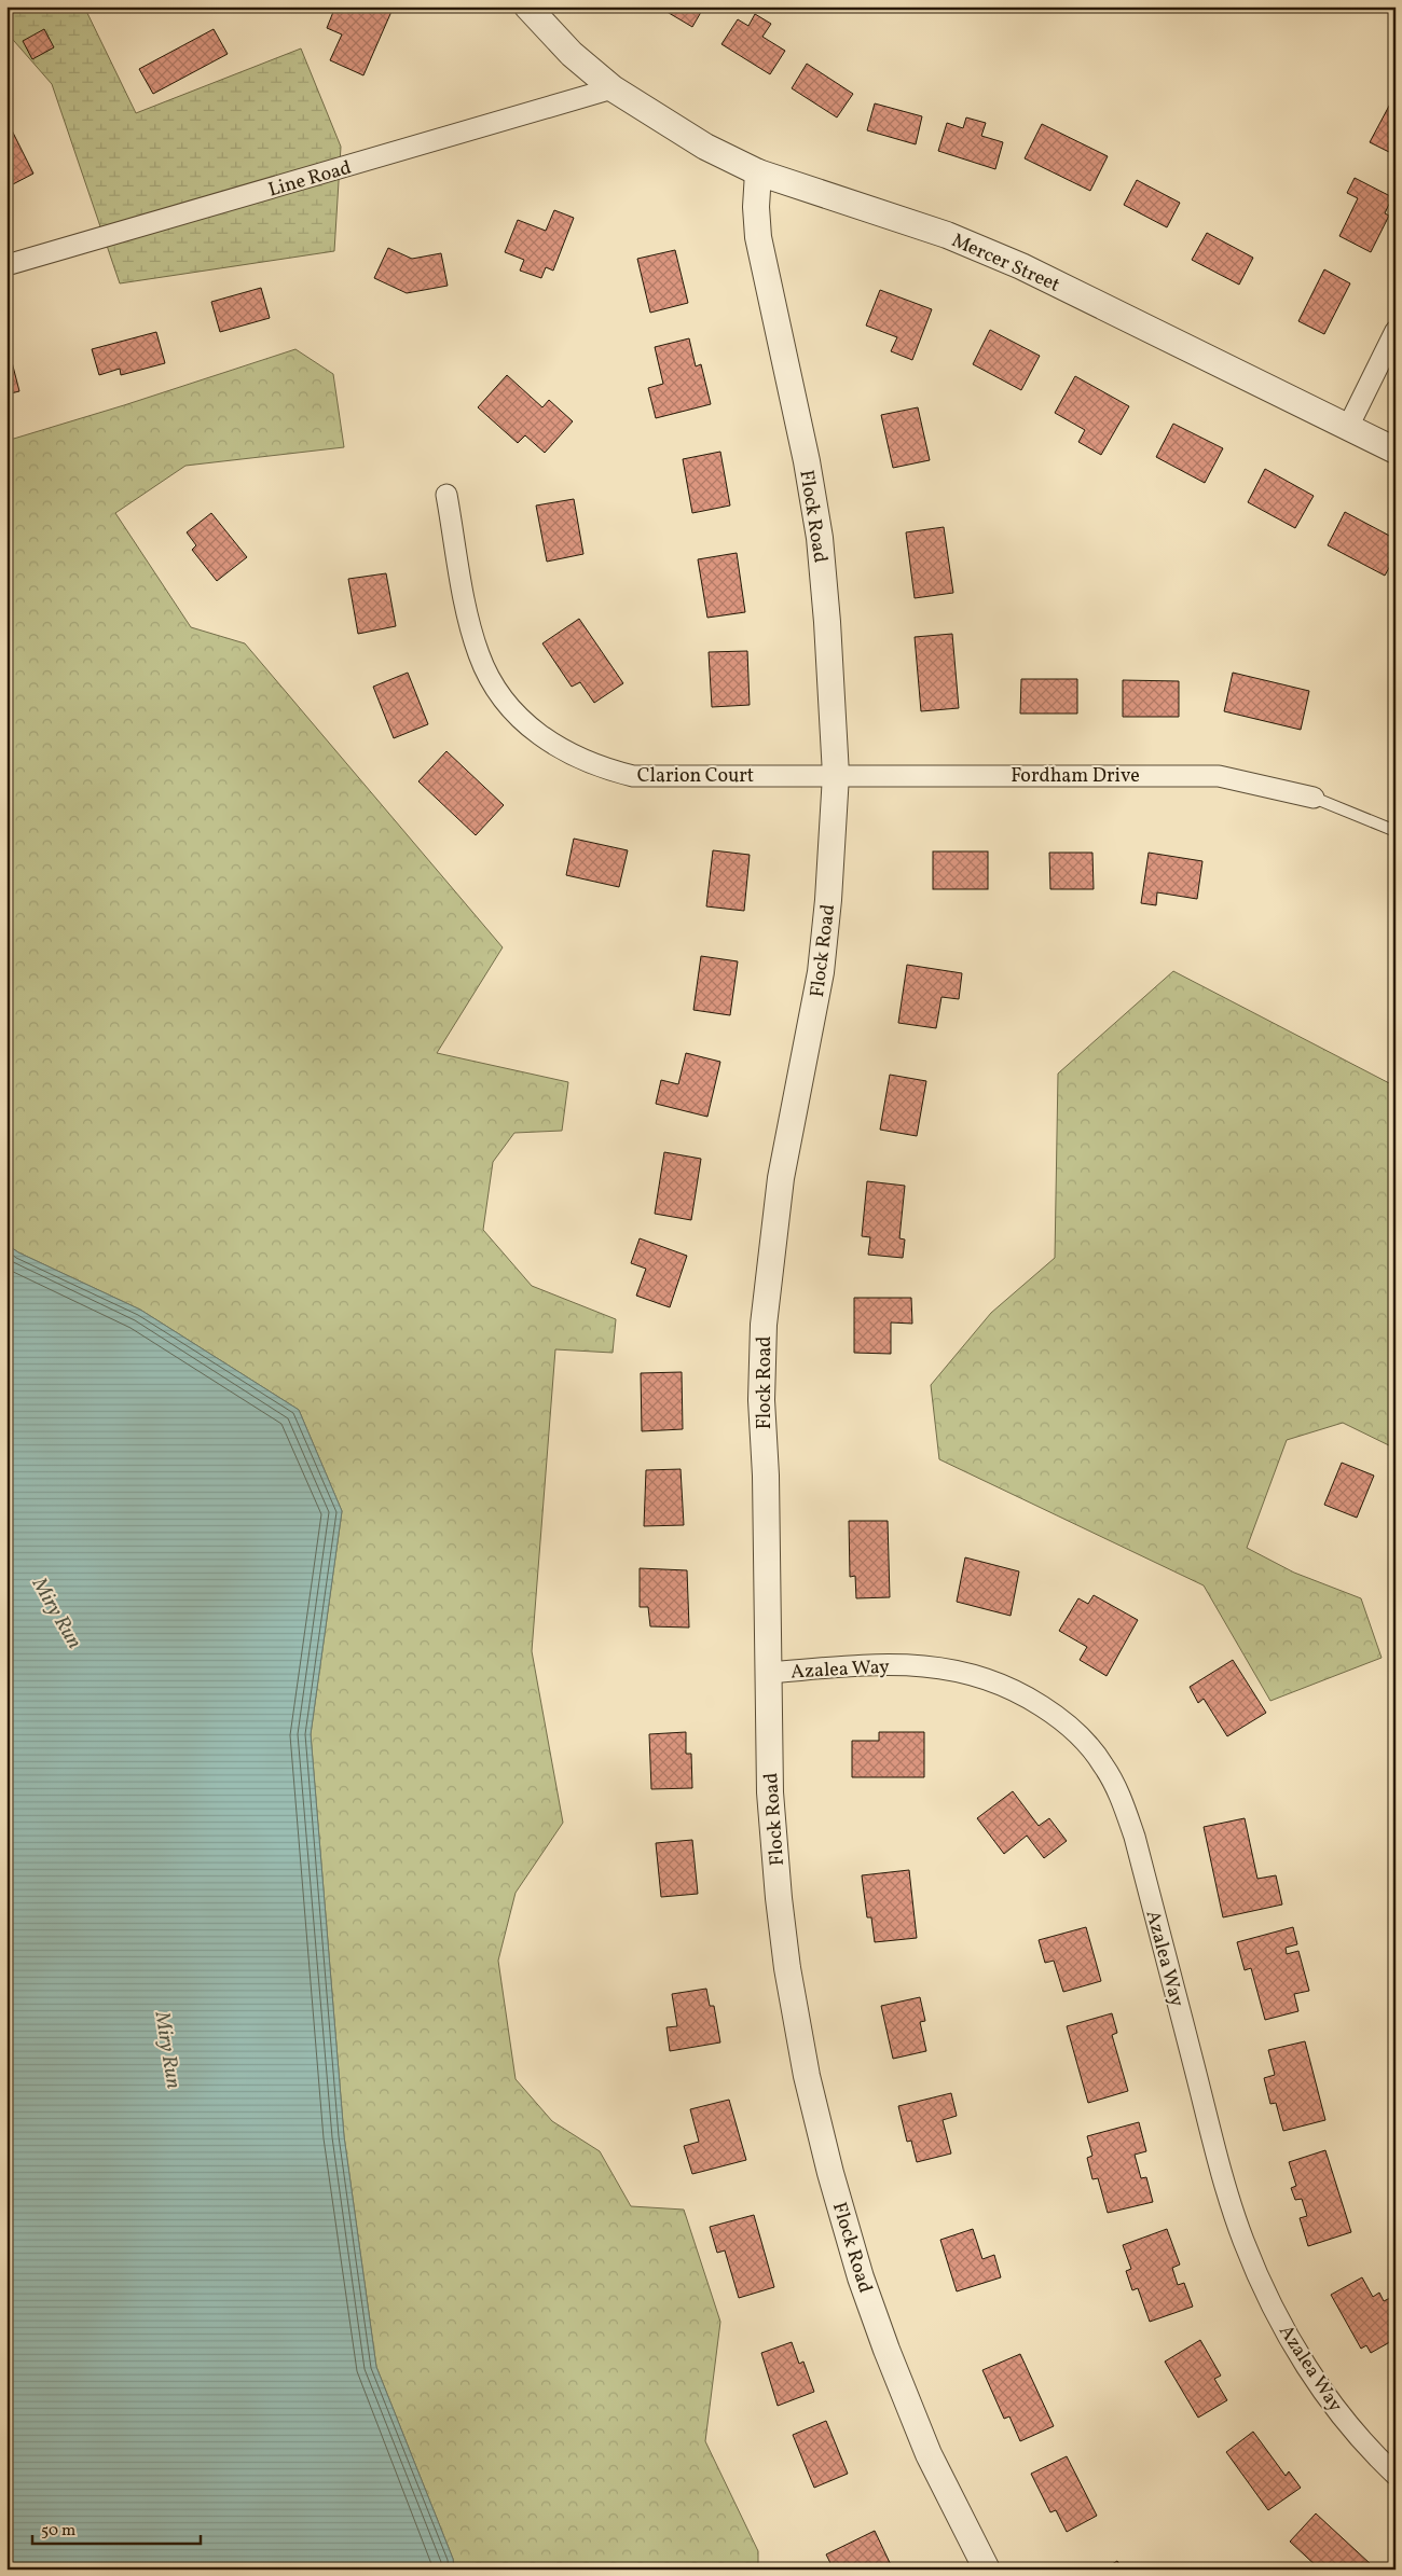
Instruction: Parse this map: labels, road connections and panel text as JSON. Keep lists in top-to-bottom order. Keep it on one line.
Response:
{"streets":{"street":["Line Road","Mercer Street","Flock Road","Clarion Court","Fordham Drive","Azalea Way"]},"crossings":[["Line Road","Mercer Street"],["Mercer Street","Flock Road"],["Flock Road","Clarion Court"],["Flock Road","Fordham Drive"],["Flock Road","Azalea Way"],["Clarion Court","Fordham Drive"]],"water":["Miry Run"],"scale_bar":"50 m"}
